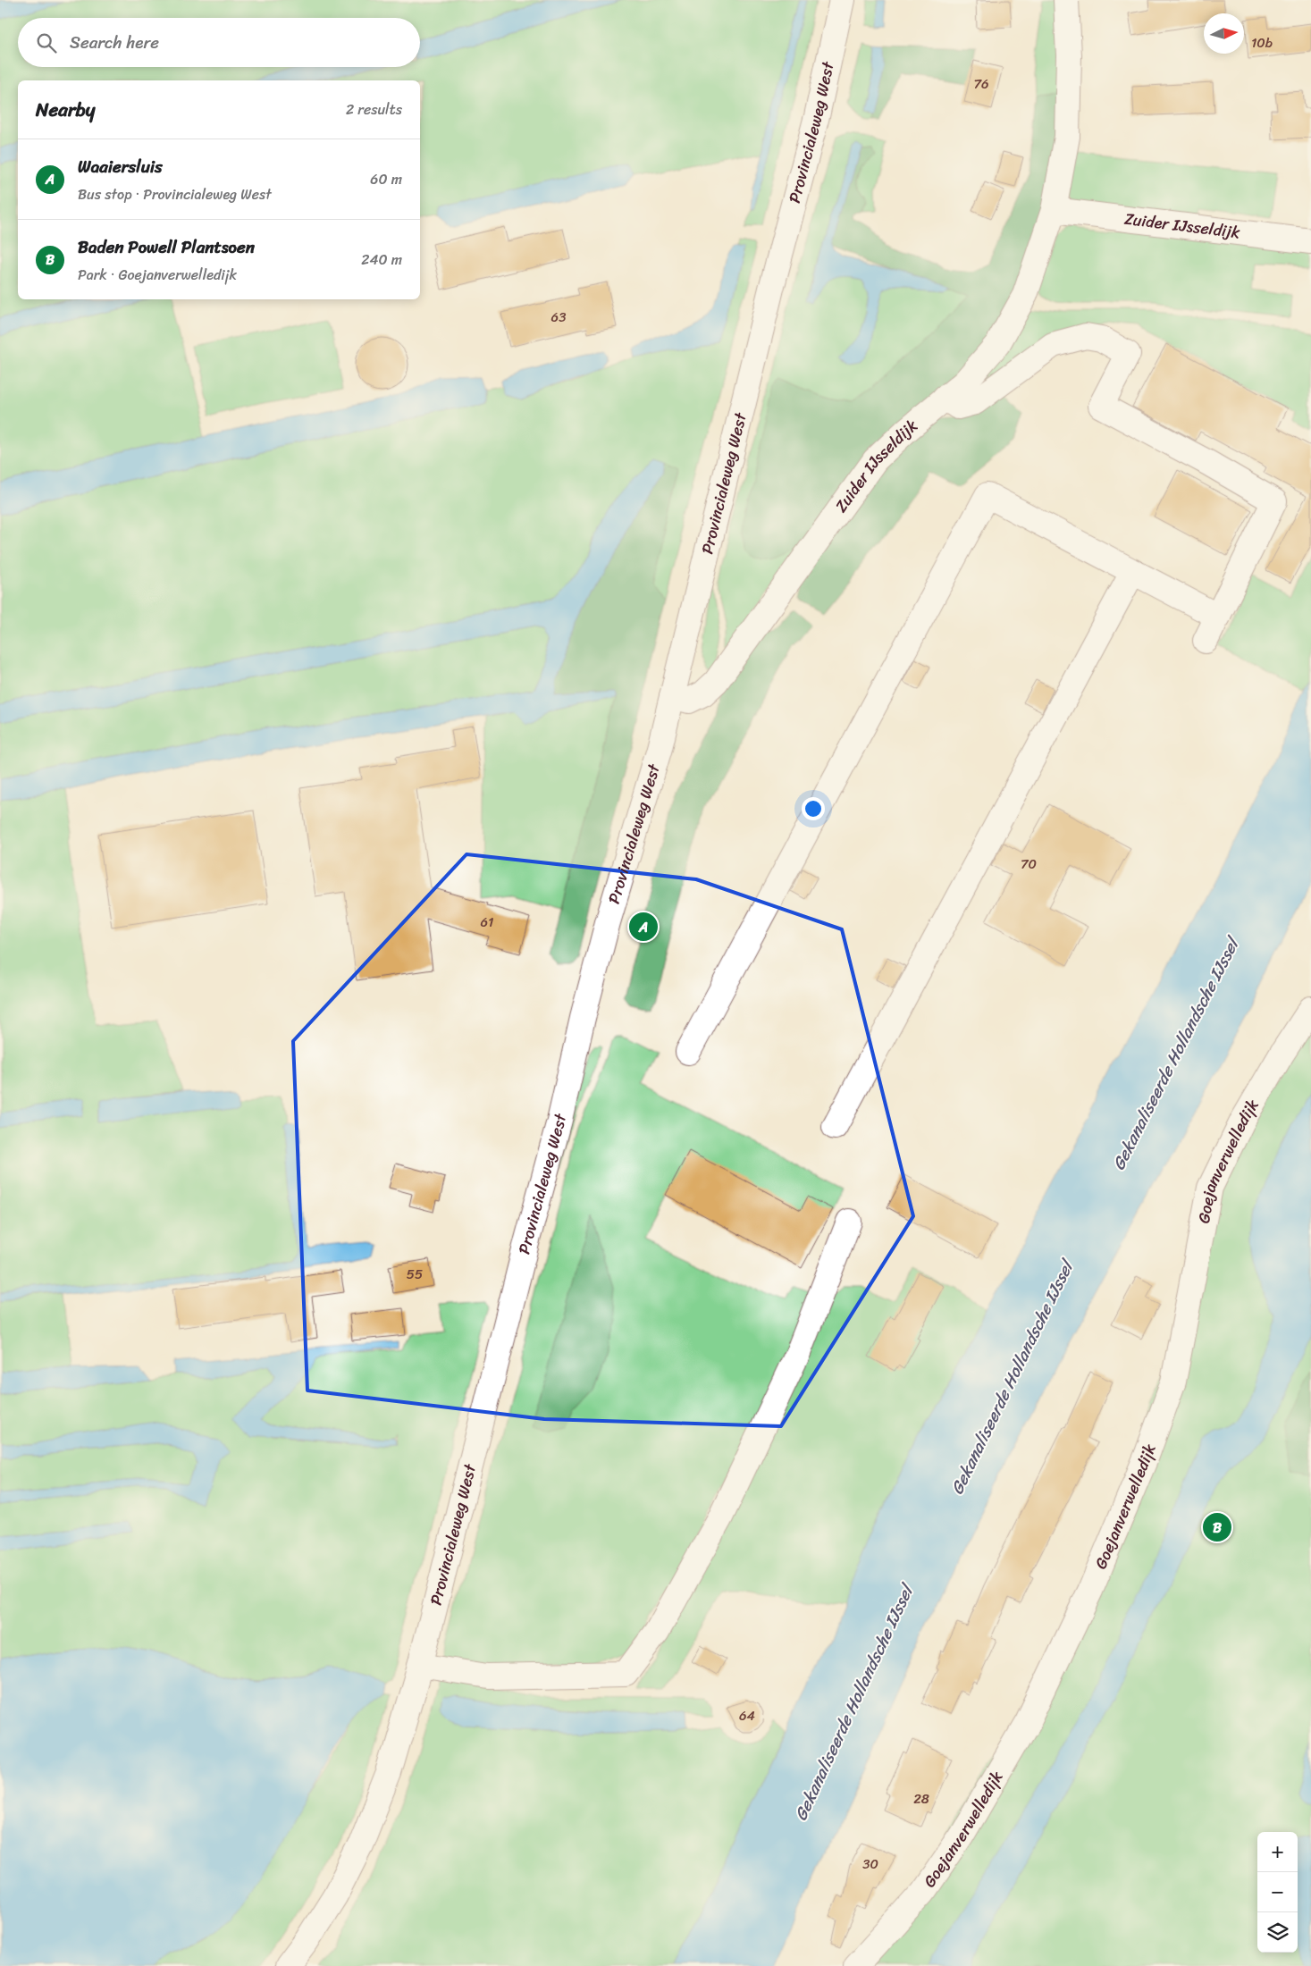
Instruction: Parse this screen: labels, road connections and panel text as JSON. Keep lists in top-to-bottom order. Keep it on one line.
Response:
{"streets":{"street":["Provincialeweg West","Zuider IJsseldijk","Goejanverwelledijk"]},"crossings":[["Provincialeweg West","Zuider IJsseldijk"]],"water":["Gekanaliseerde Hollandsche IJssel"],"house_numbers":["10b","76","63","70","61","55","64","28","30"],"north":"right","page":{"search":"Search here","heading":["Nearby","2 results"],"list":[{"mark":"A","name":"Waaiersluis","note":"Bus stop · Provincialeweg West","value":"60 m"},{"mark":"B","name":"Baden Powell Plantsoen","note":"Park · Goejanverwelledijk","value":"240 m"}],"pins":["A","B"],"map_buttons":["+","−"]}}
